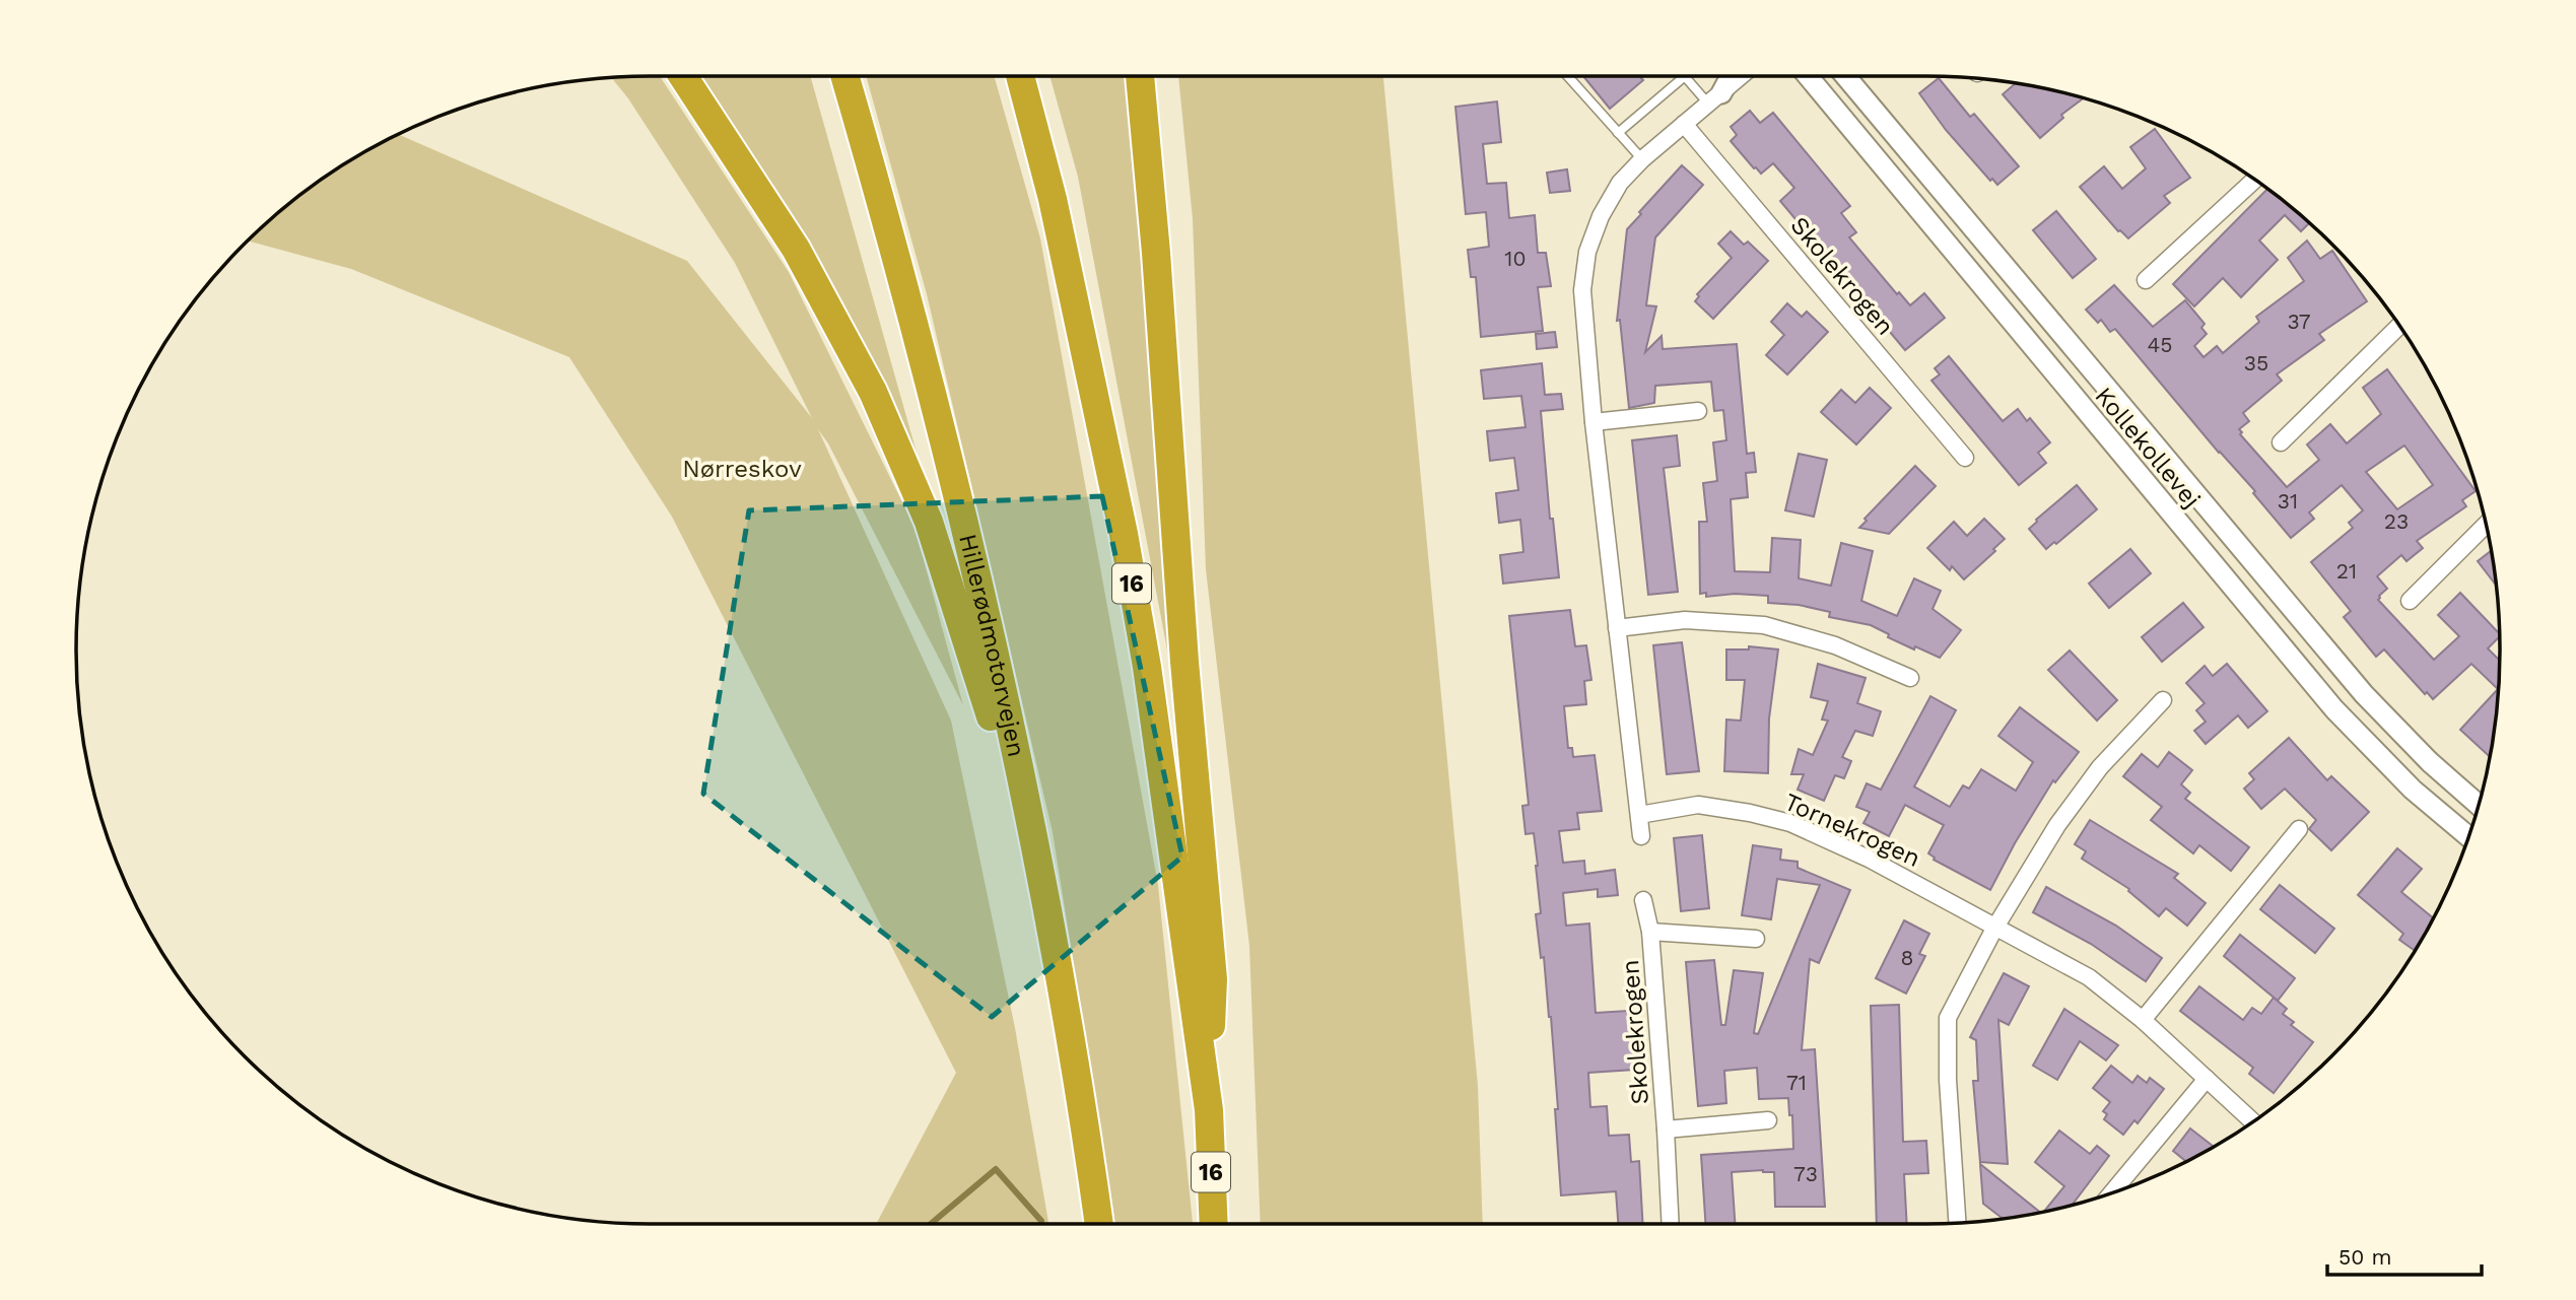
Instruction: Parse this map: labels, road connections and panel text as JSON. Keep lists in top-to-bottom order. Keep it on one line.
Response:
{"streets":{"highway":["16","Hillerødmotorvejen"],"street":["Skolekrogen","Kollekollevej","Tornekrogen"]},"parks":["Nørreskov"],"house_numbers":["10","37","45","35","31","23","21","8","71","73"],"scale_bar":"50 m"}
